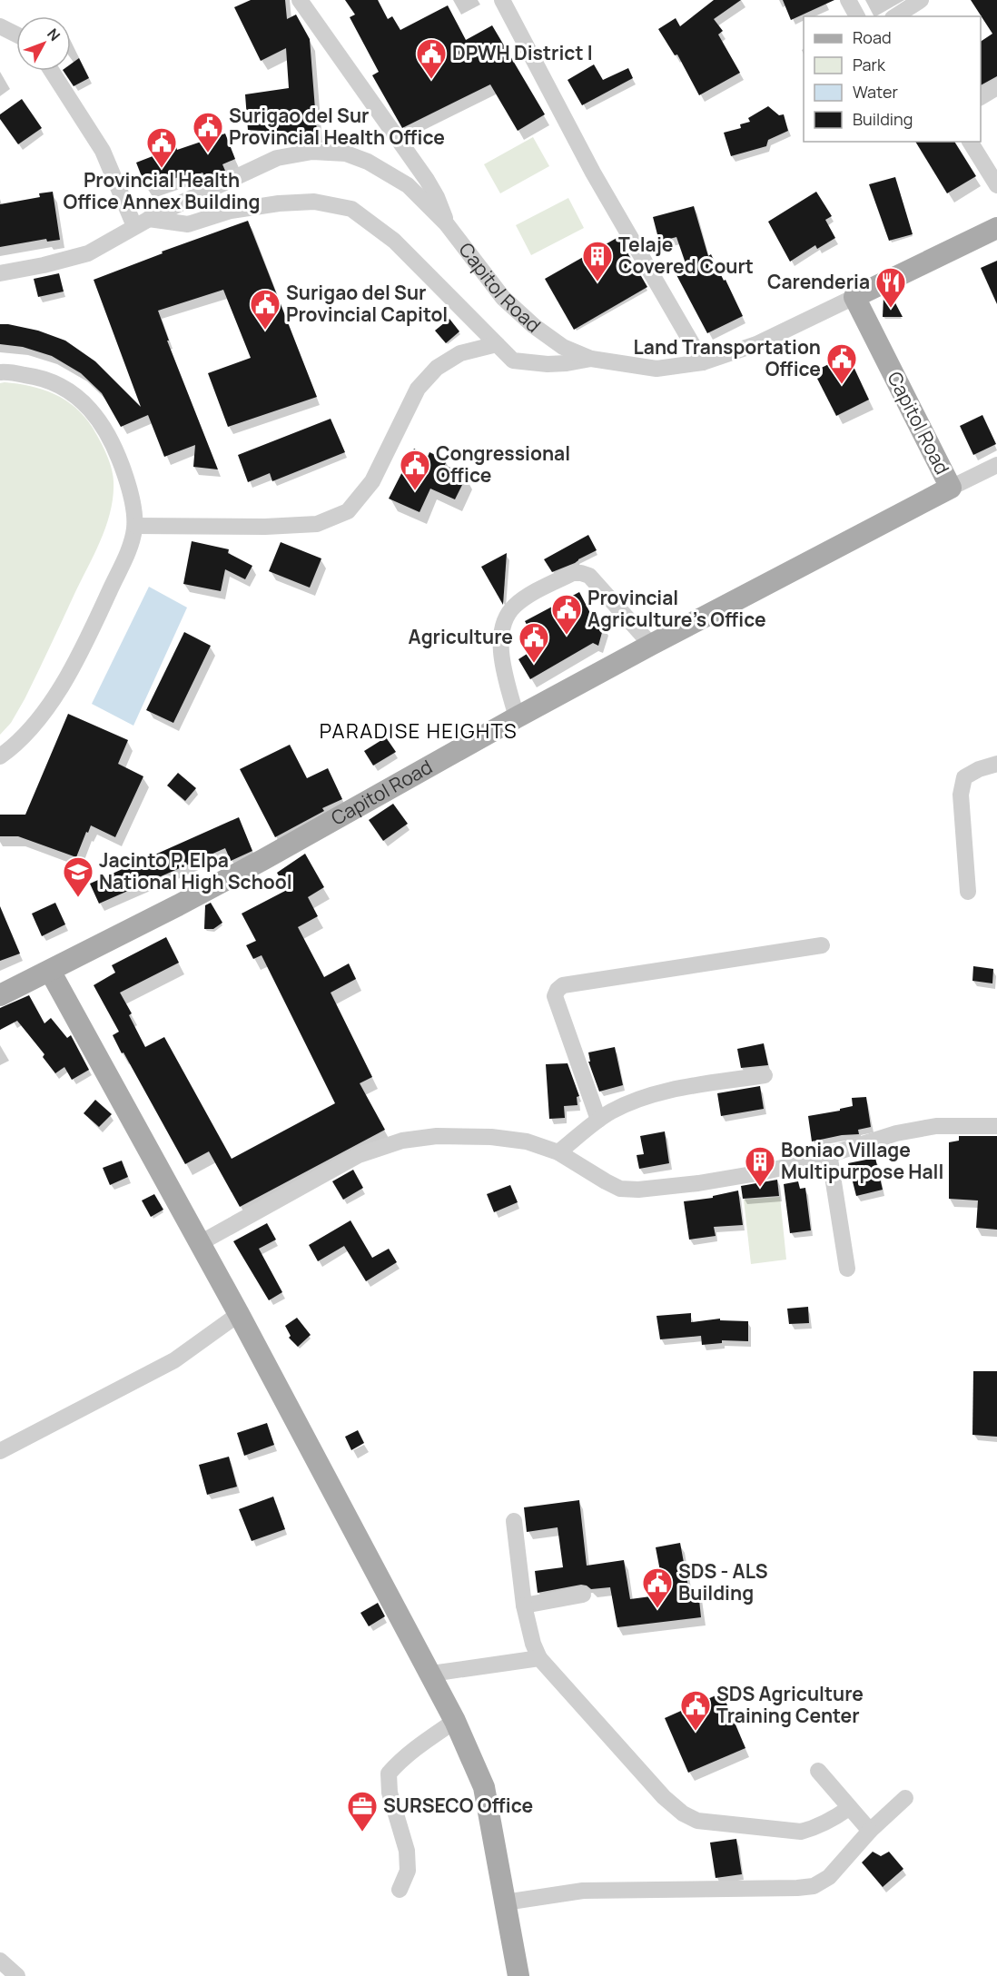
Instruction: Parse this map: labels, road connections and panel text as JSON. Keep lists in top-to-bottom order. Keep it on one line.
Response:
{"streets":{"main road":["Capitol Road"]},"districts":["PARADISE HEIGHTS"],"places":{"public building":["DPWH District I","Surigao del Sur Provincial Health Office","Provincial Health Office Annex Building","Surigao del Sur Provincial Capitol","Land Transportation Office","Congressional Office","Provincial Agriculture's Office","Agriculture","SDS - ALS Building","SDS Agriculture Training Center"],"building":["Telaje Covered Court","Boniao Village Multipurpose Hall"],"restaurant":["Carenderia"],"school or university":["Jacinto P. Elpa National High School"],"office":["SURSECO Office"]},"legend":["Road","Park","Water","Building"],"north":"top right"}
